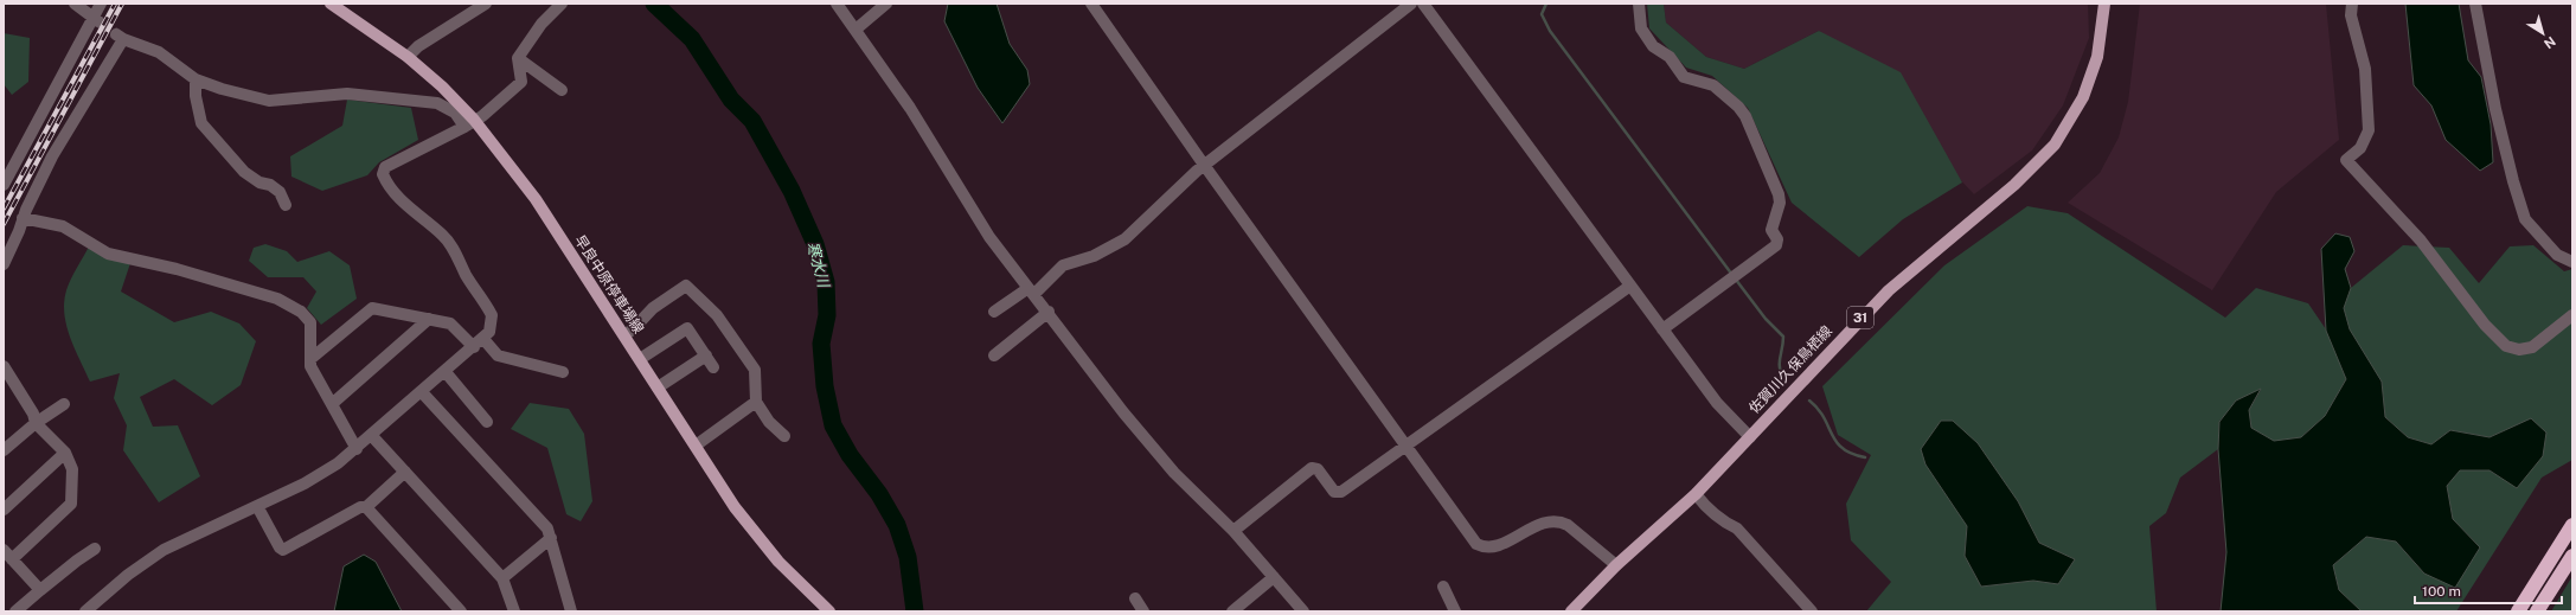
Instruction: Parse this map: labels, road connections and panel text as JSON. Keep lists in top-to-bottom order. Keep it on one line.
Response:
{"streets":{"main road":["早良中原停車場線","31","佐賀川久保鳥栖線"]},"water":["寒水川"],"scale_bar":"100 m","north":"bottom right"}
